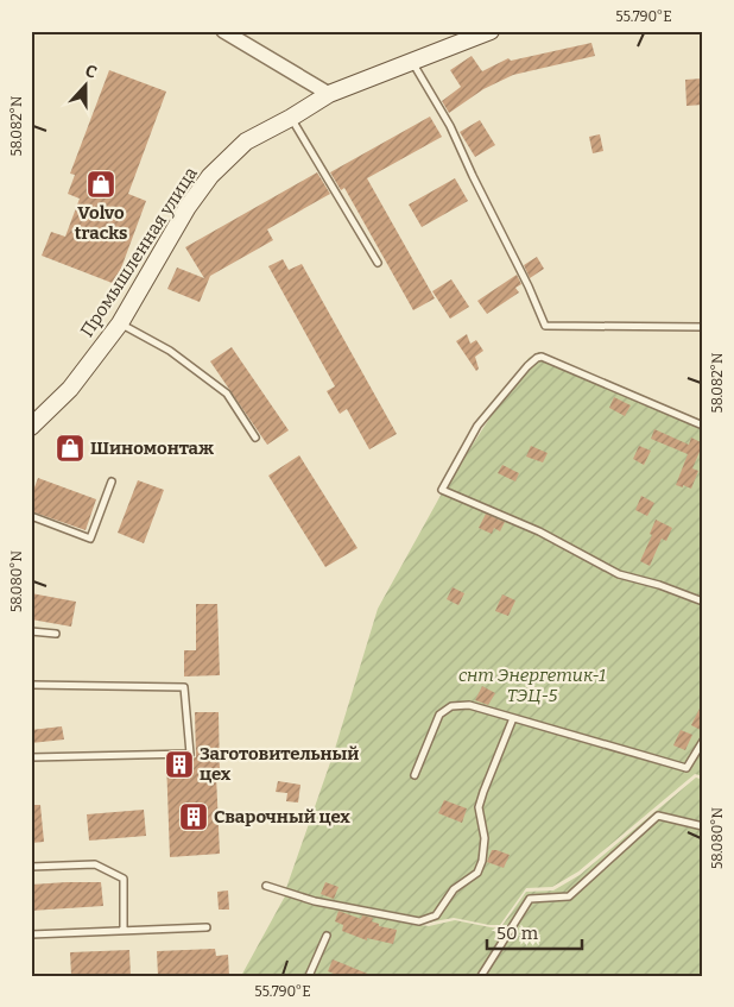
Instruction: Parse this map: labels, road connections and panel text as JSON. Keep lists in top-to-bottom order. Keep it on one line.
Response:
{"streets":{"main road":["Промышленная улица"]},"parks":["снт Энергетик-1 ТЭЦ-5"],"places":{"shop":["Volvo tracks","Шиномонтаж"],"building":["Заготовительный цех","Сварочный цех"]},"scale_bar":"50 m","north":"top","coordinates":["55.790°E","58.082°N","58.080°N"]}
